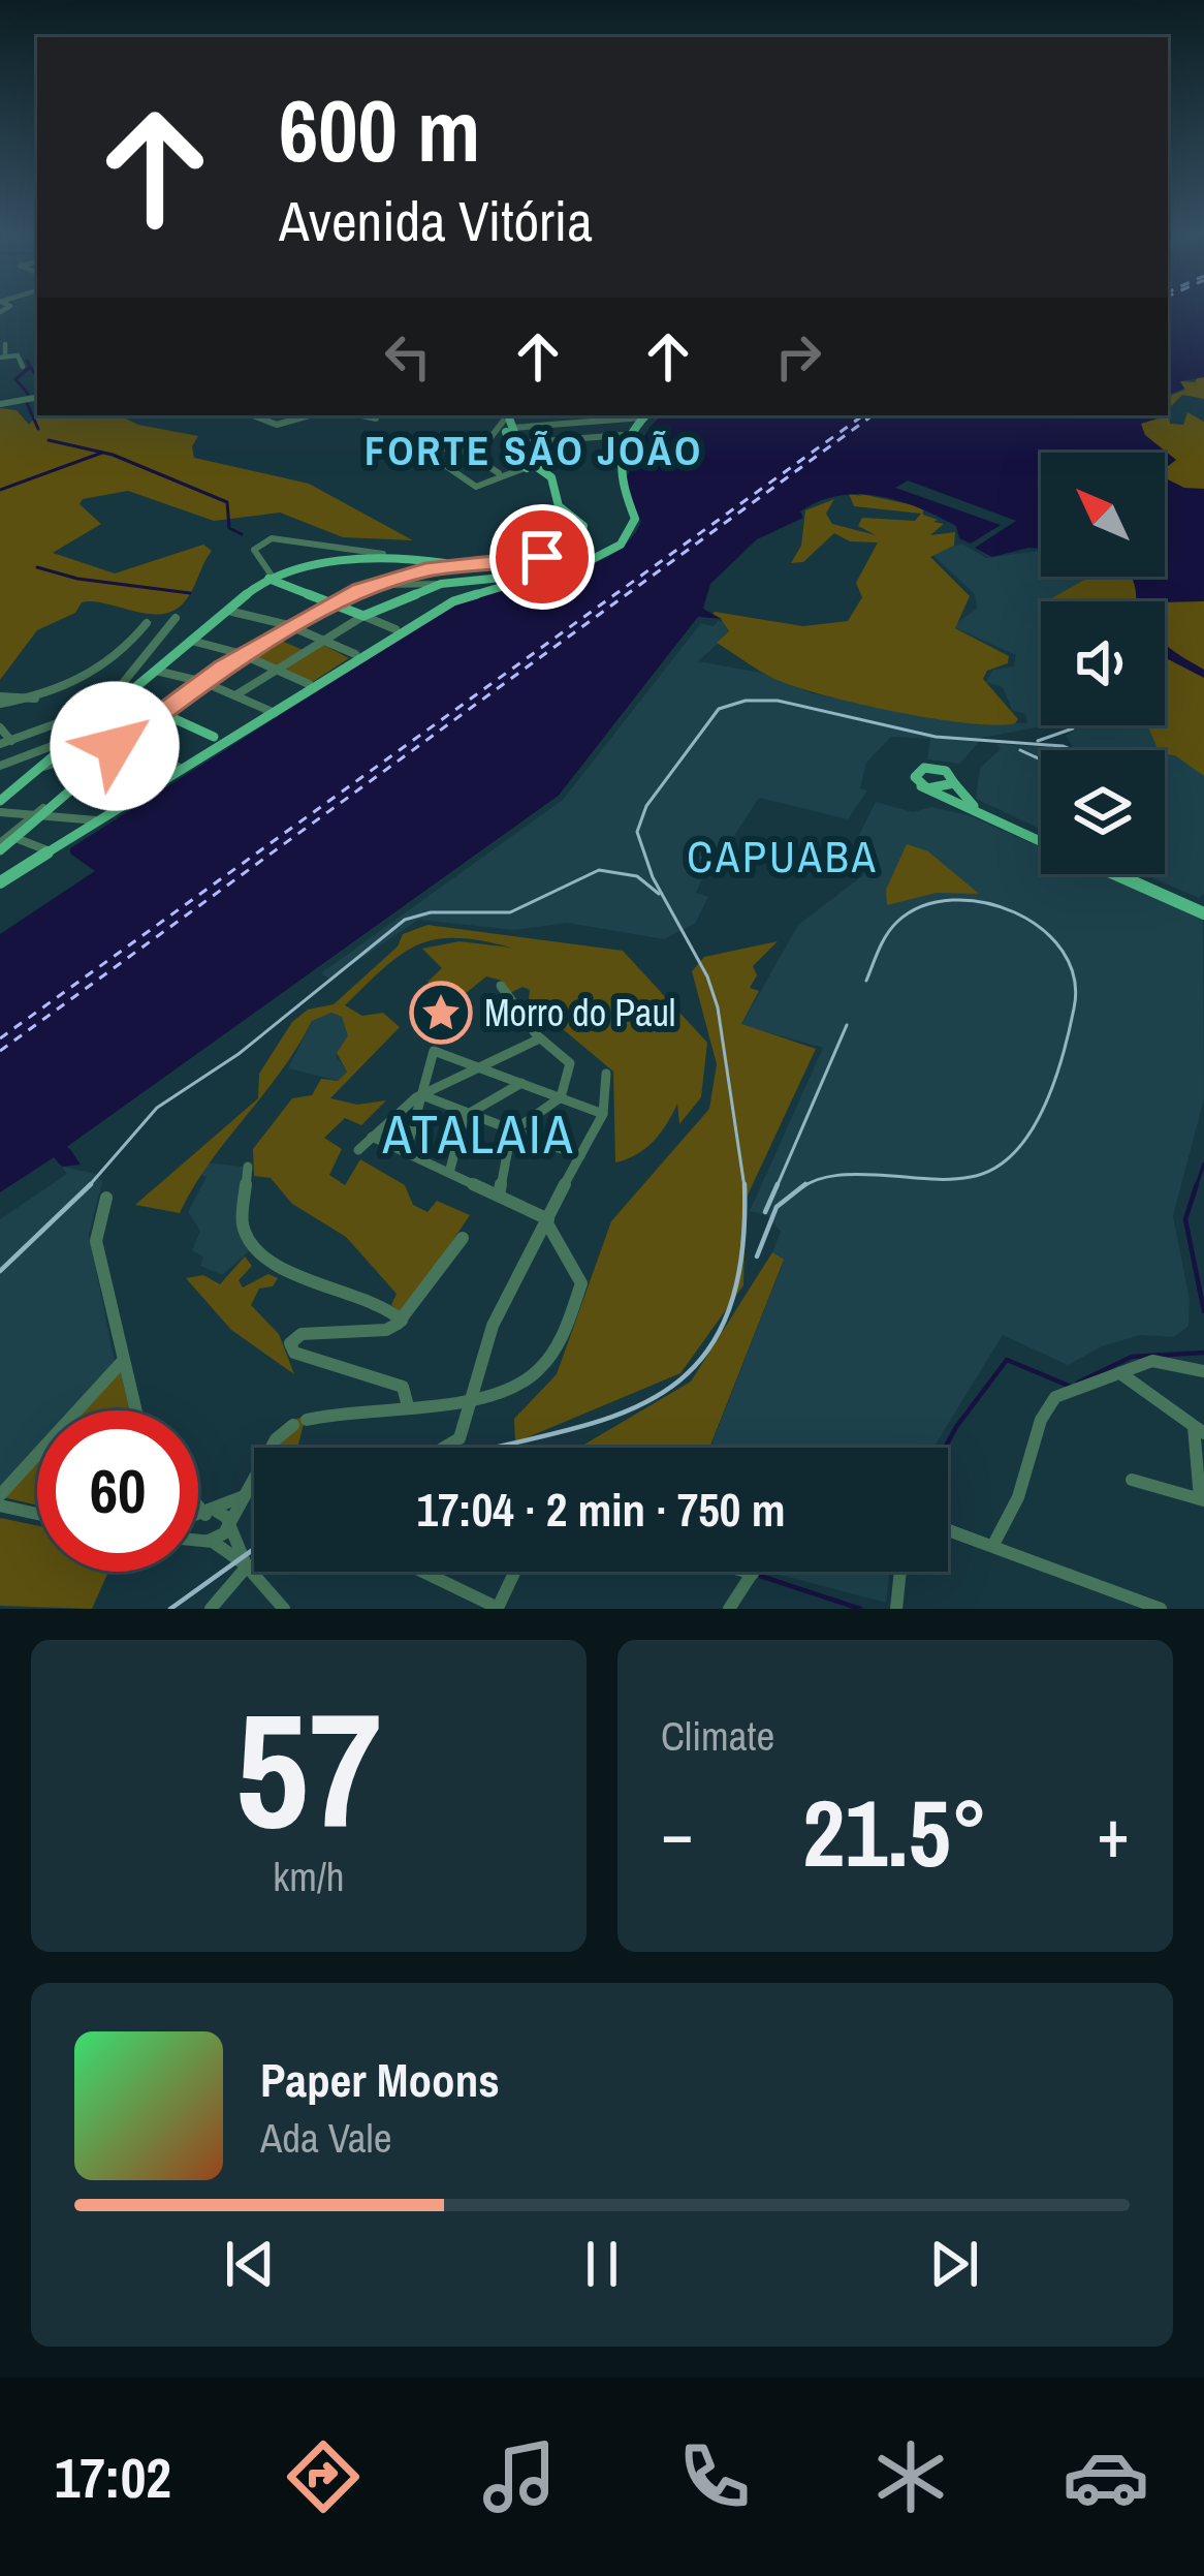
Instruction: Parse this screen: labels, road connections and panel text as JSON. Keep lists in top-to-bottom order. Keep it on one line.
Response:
{"districts":["FORTE SÃO JOÃO","CAPUABA","ATALAIA"],"places":{"place":["Morro do Paul"]},"north":"top left","page":{"turn":["600 m","Avenida Vitória"],"limit":"60","trip":"17:04 · 2 min · 750 m","tile":[["57","km/h"],"Climate"],"heat":["−","21.5°","+"],"song":["Paper Moons","Ada Vale"],"tabs":"17:02"}}
